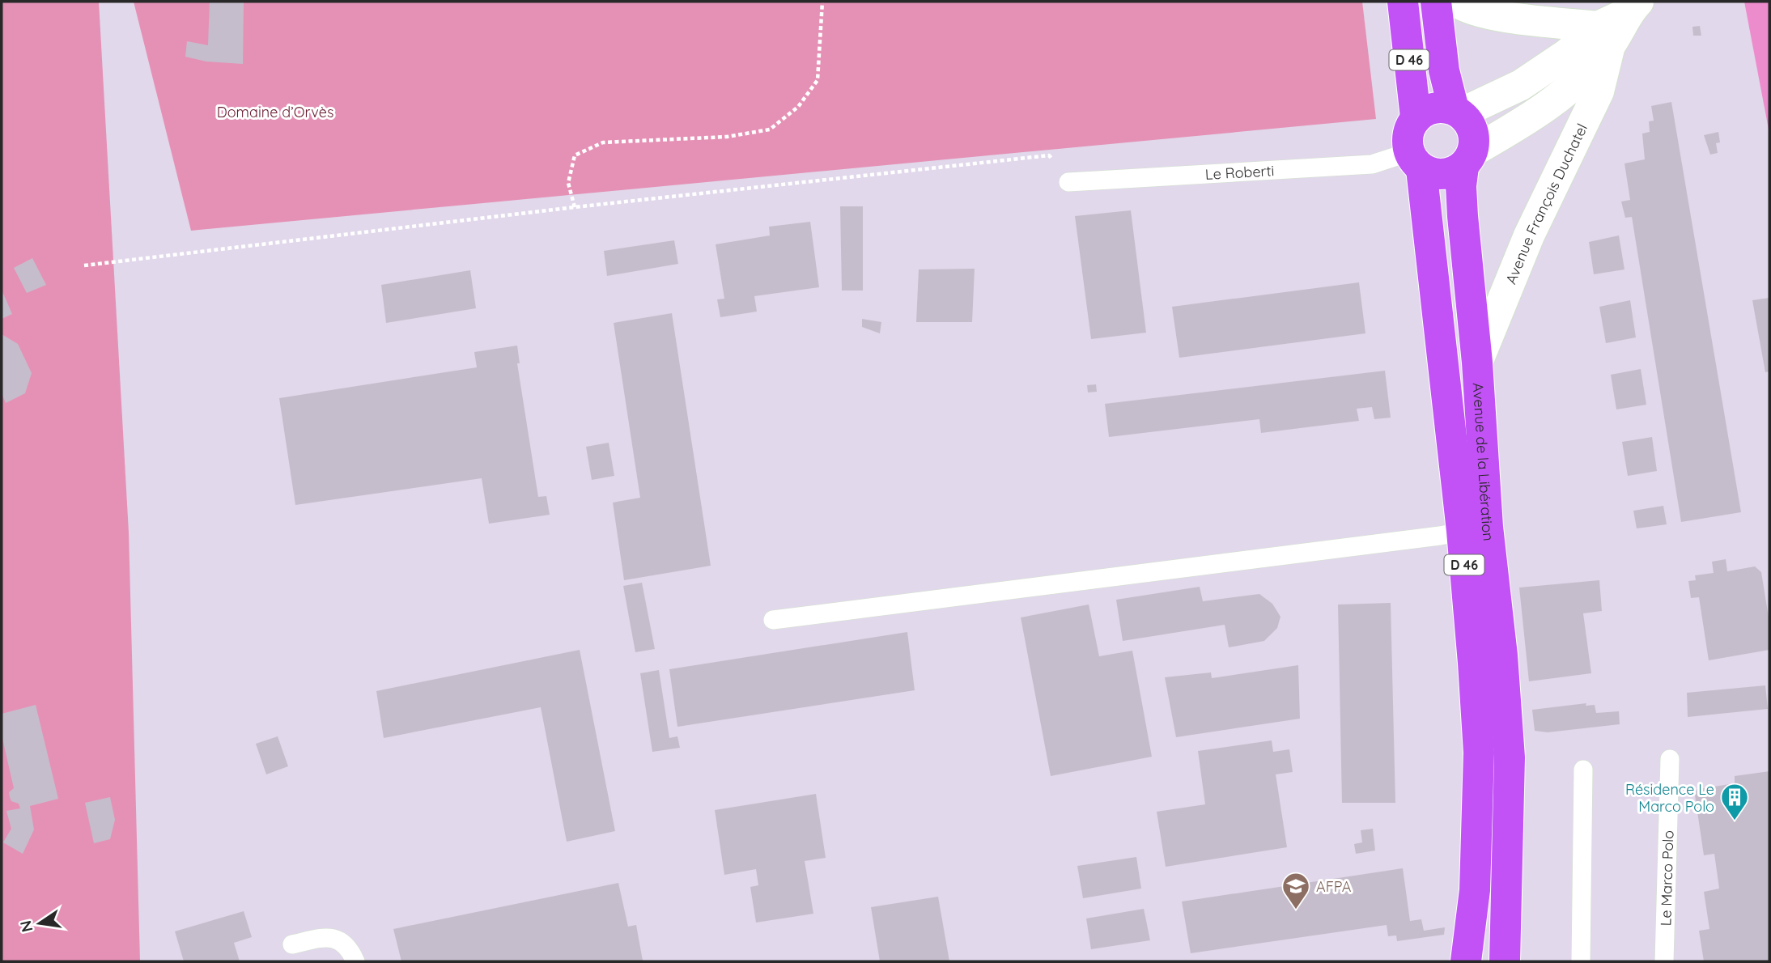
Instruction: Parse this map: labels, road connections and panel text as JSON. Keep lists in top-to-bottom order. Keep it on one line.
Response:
{"streets":{"main road":["D 46","Avenue de la Libération"],"street":["Avenue François Duchatel"],"lane":["Le Roberti","Le Marco Polo"]},"crossings":[["D 46","Le Roberti"],["D 46","Avenue François Duchatel"],["D 46","Avenue de la Libération"],["Le Roberti","Avenue François Duchatel"],["Le Roberti","Avenue de la Libération"],["Avenue François Duchatel","Avenue de la Libération"]],"parks":["Domaine d’Orvès"],"places":{"building":["Résidence Le Marco Polo"],"school or university":["AFPA"]},"north":"left"}
